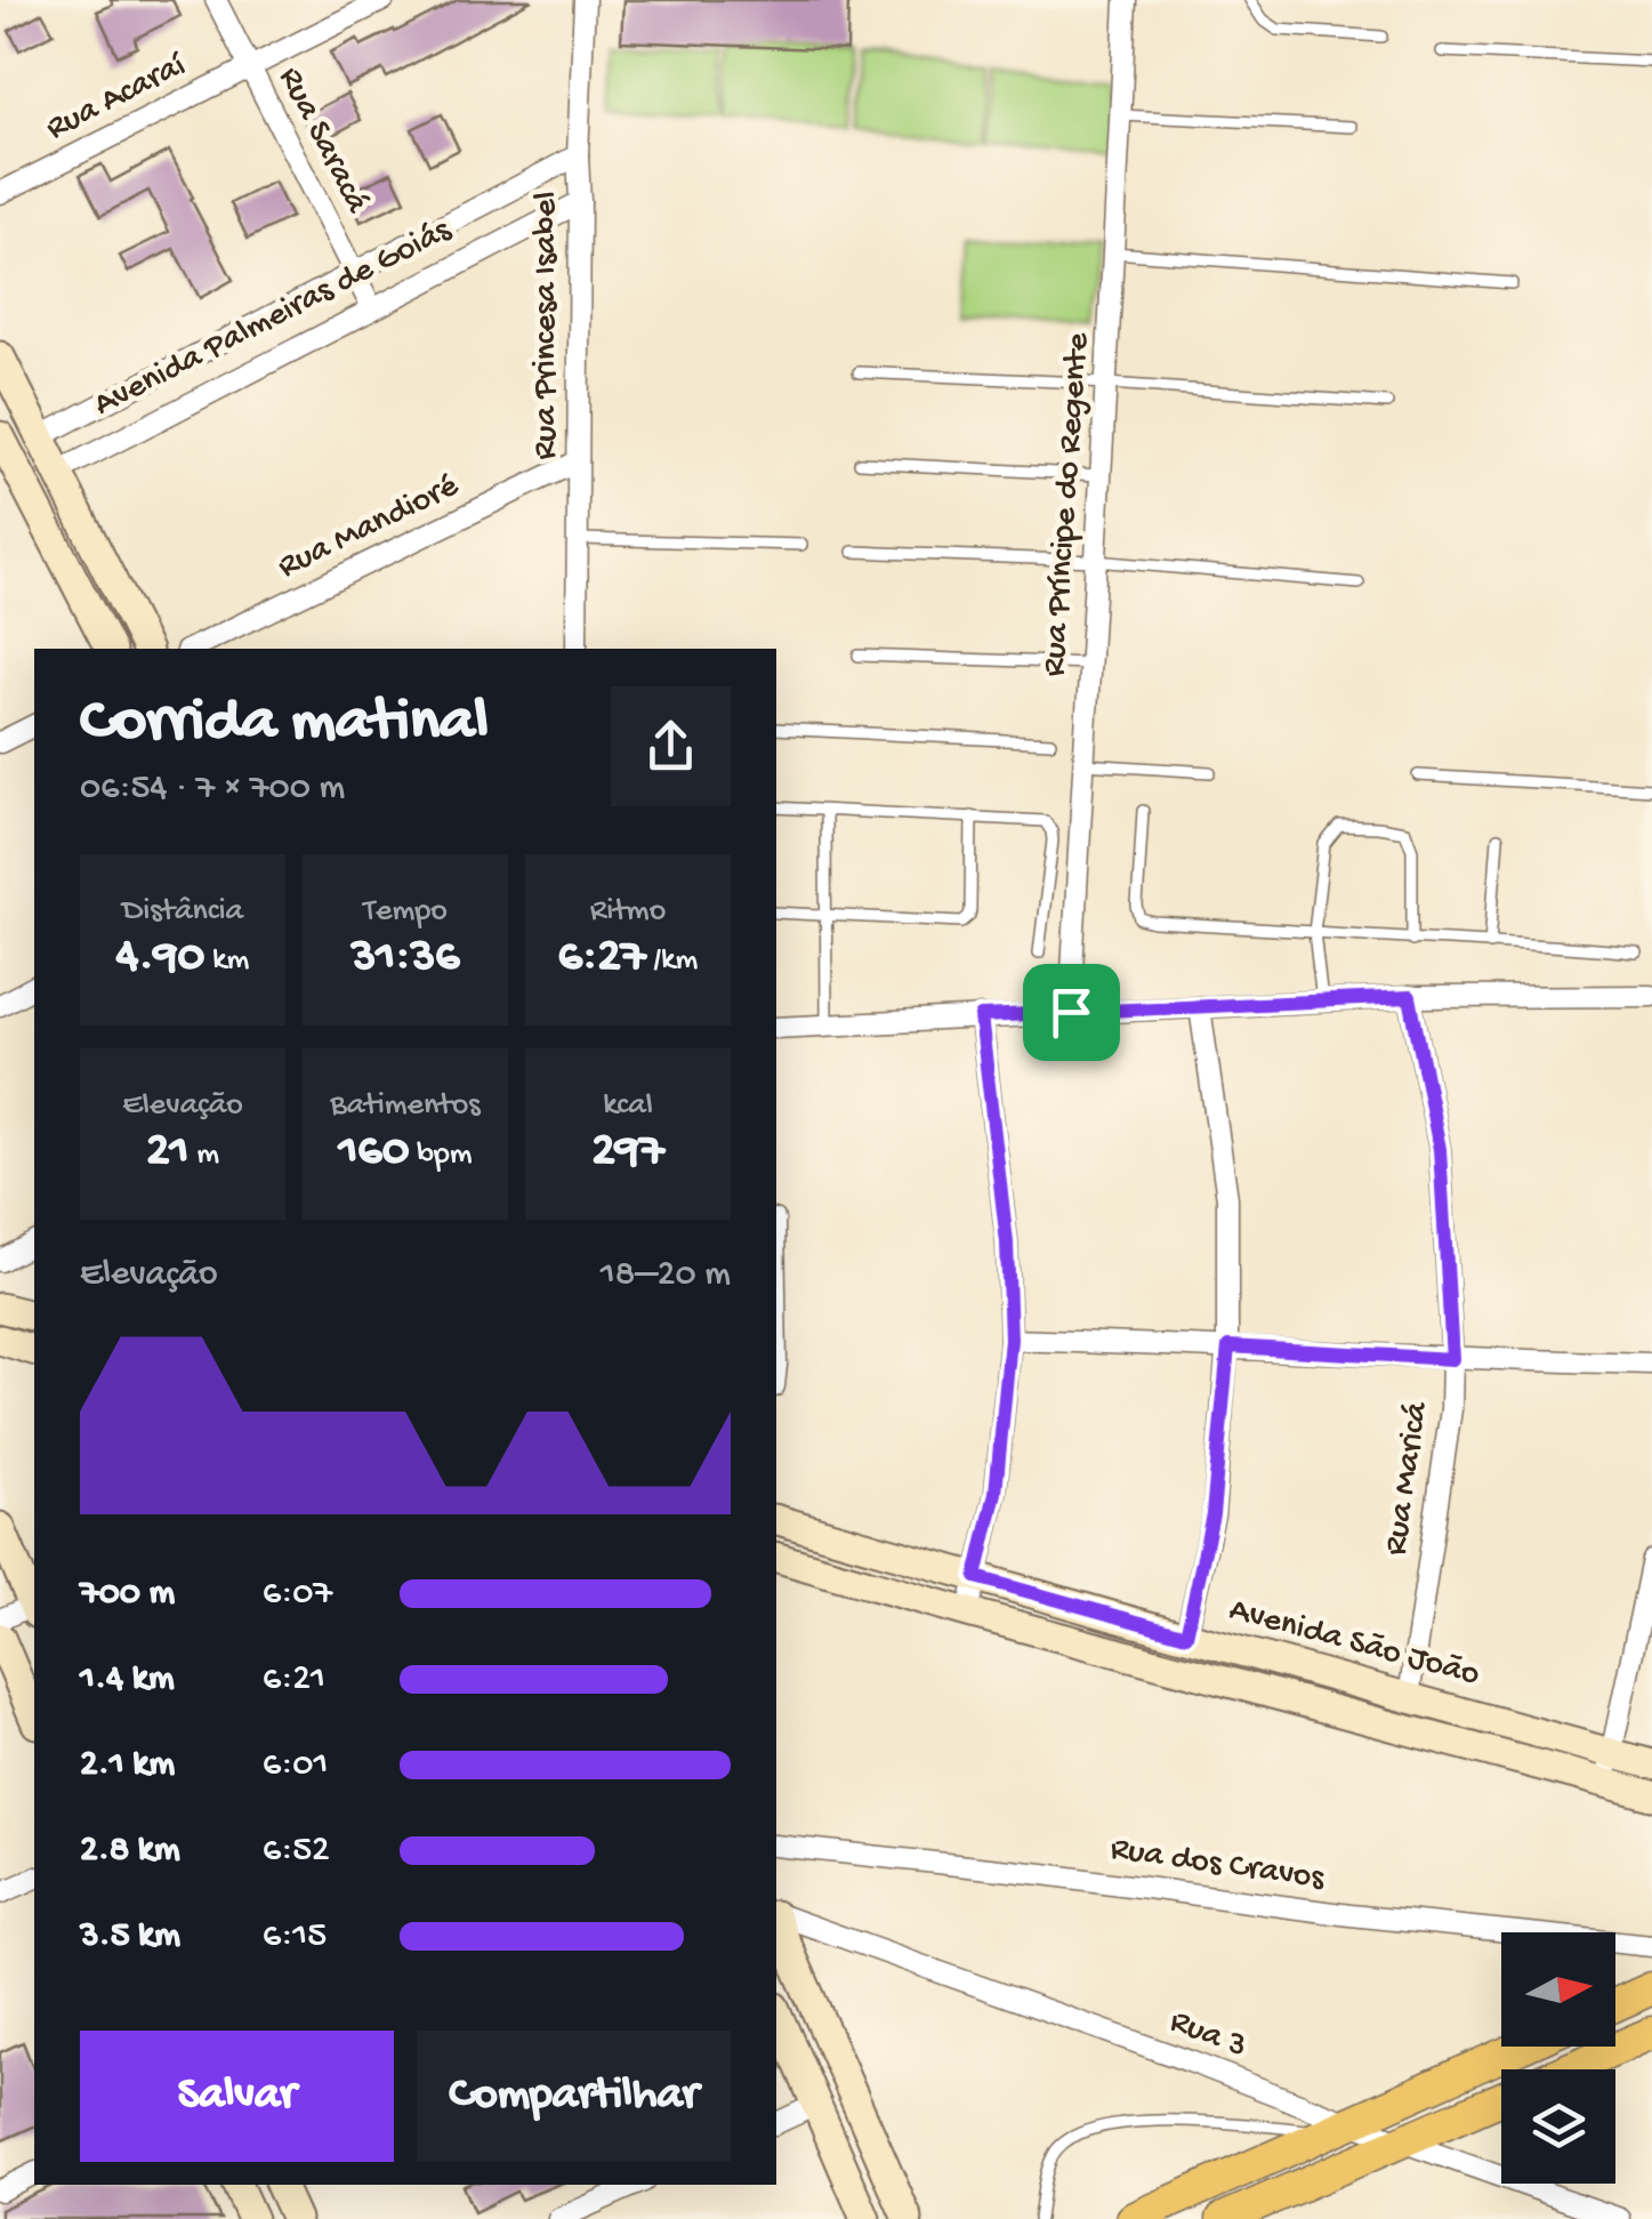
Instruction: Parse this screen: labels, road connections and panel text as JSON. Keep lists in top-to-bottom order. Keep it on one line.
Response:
{"streets":{"street":["Rua Acaraí","Rua Saracá","Avenida Palmeiras de Goiás","Rua Princesa Isabel","Rua Príncipe do Regente","Rua Mandioré","Rua Maricá","Avenida São João","Rua dos Cravos","Rua 3"]},"crossings":[["Rua Acaraí","Rua Saracá"],["Rua Saracá","Avenida Palmeiras de Goiás"],["Avenida Palmeiras de Goiás","Rua Princesa Isabel"],["Rua Princesa Isabel","Rua Mandioré"],["Rua Maricá","Avenida São João"]],"north":"right","page":{"heading":["Corrida matinal","06:54 · 7 × 700 m"],"stats":[["Distância","4.90 km"],["Tempo","31:36"],["Ritmo","6:27 /km"],["Elevação","21 m"],["Batimentos","160 bpm"],["kcal","297"]],"chart":["Elevação","18–20 m"],"list":[{"name":"700 m","note":"6:07"},{"name":"1.4 km","note":"6:21"},{"name":"2.1 km","note":"6:01"},{"name":"2.8 km","note":"6:52"},{"name":"3.5 km","note":"6:15"}],"buttons":["Salvar","Compartilhar"]}}
